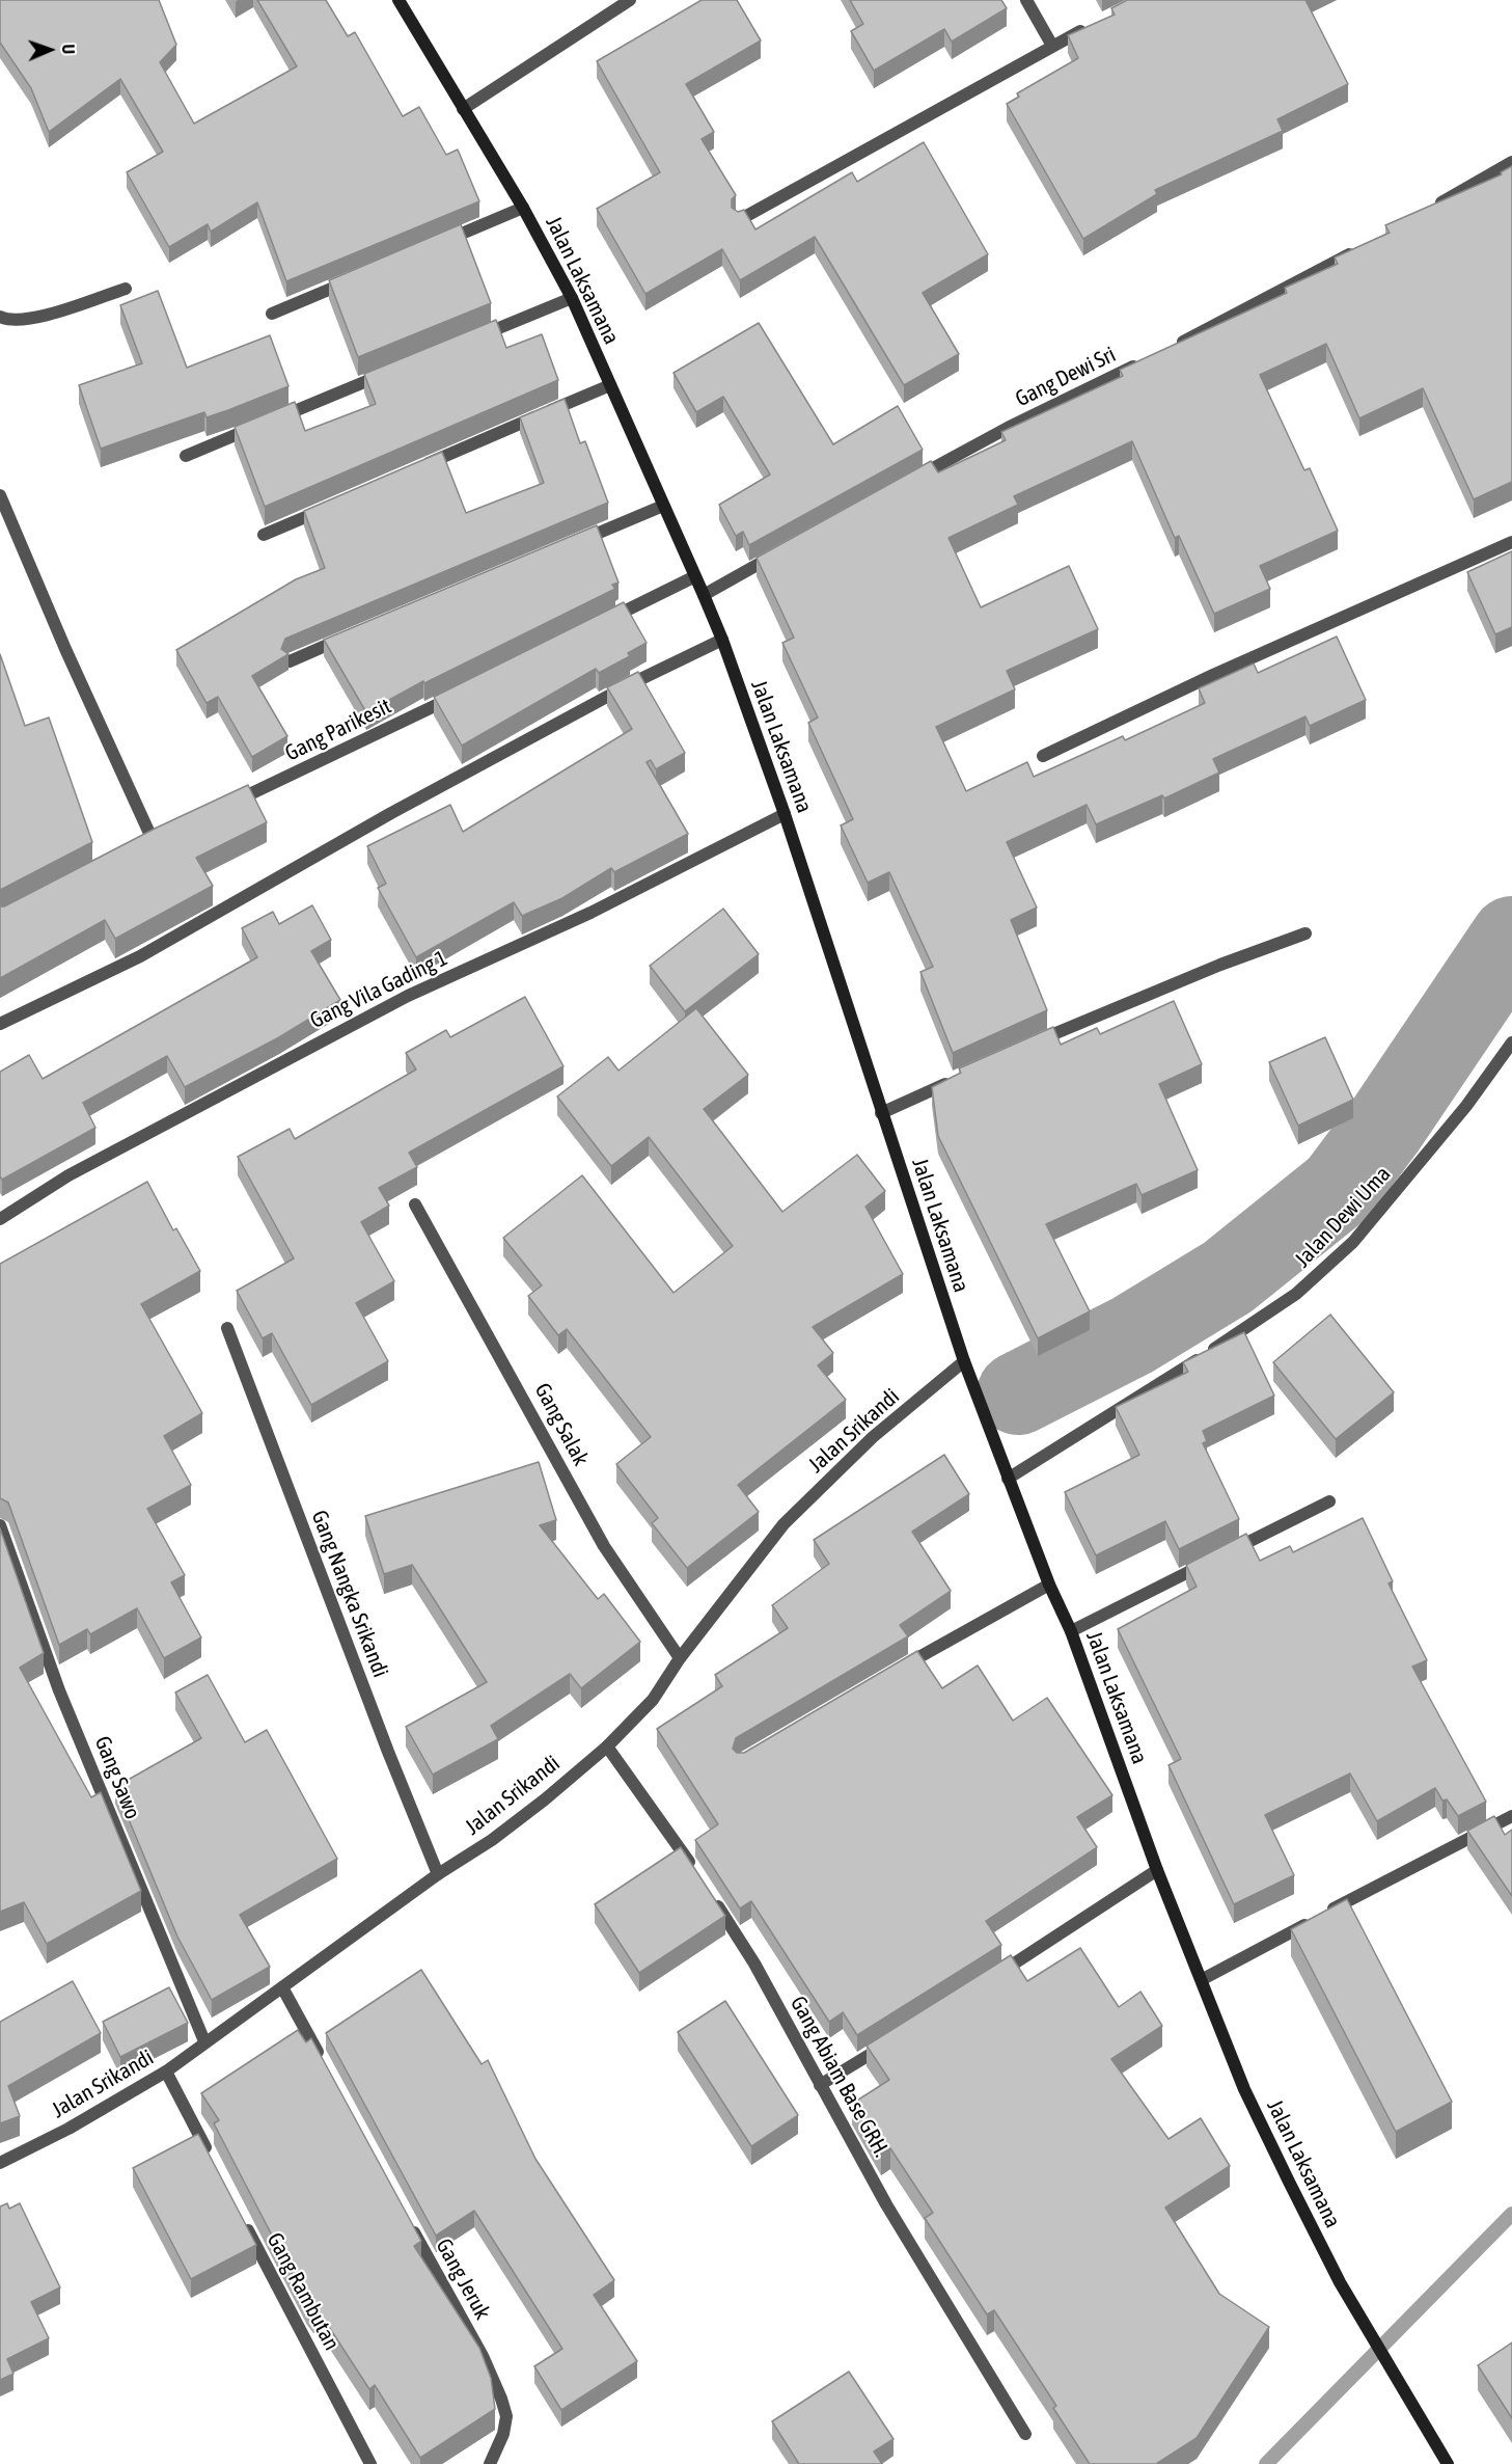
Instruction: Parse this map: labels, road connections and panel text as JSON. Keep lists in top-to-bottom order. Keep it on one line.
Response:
{"streets":{"main road":["Jalan Laksamana"],"street":["Gang Dewi Sri","Gang Parikesit","Gang Vila Gading 1","Jalan Dewi Uma","Gang Salak","Jalan Srikandi","Gang Nangka Srikandi","Gang Sawo","Gang Abiam Base GRH.","Gang Jeruk","Gang Rambutan"]},"crossings":[["Jalan Laksamana","Gang Vila Gading 1"],["Jalan Laksamana","Jalan Dewi Uma"],["Jalan Laksamana","Jalan Srikandi"],["Gang Salak","Jalan Srikandi"],["Jalan Srikandi","Gang Nangka Srikandi"],["Jalan Srikandi","Gang Sawo"]],"north":"right"}
